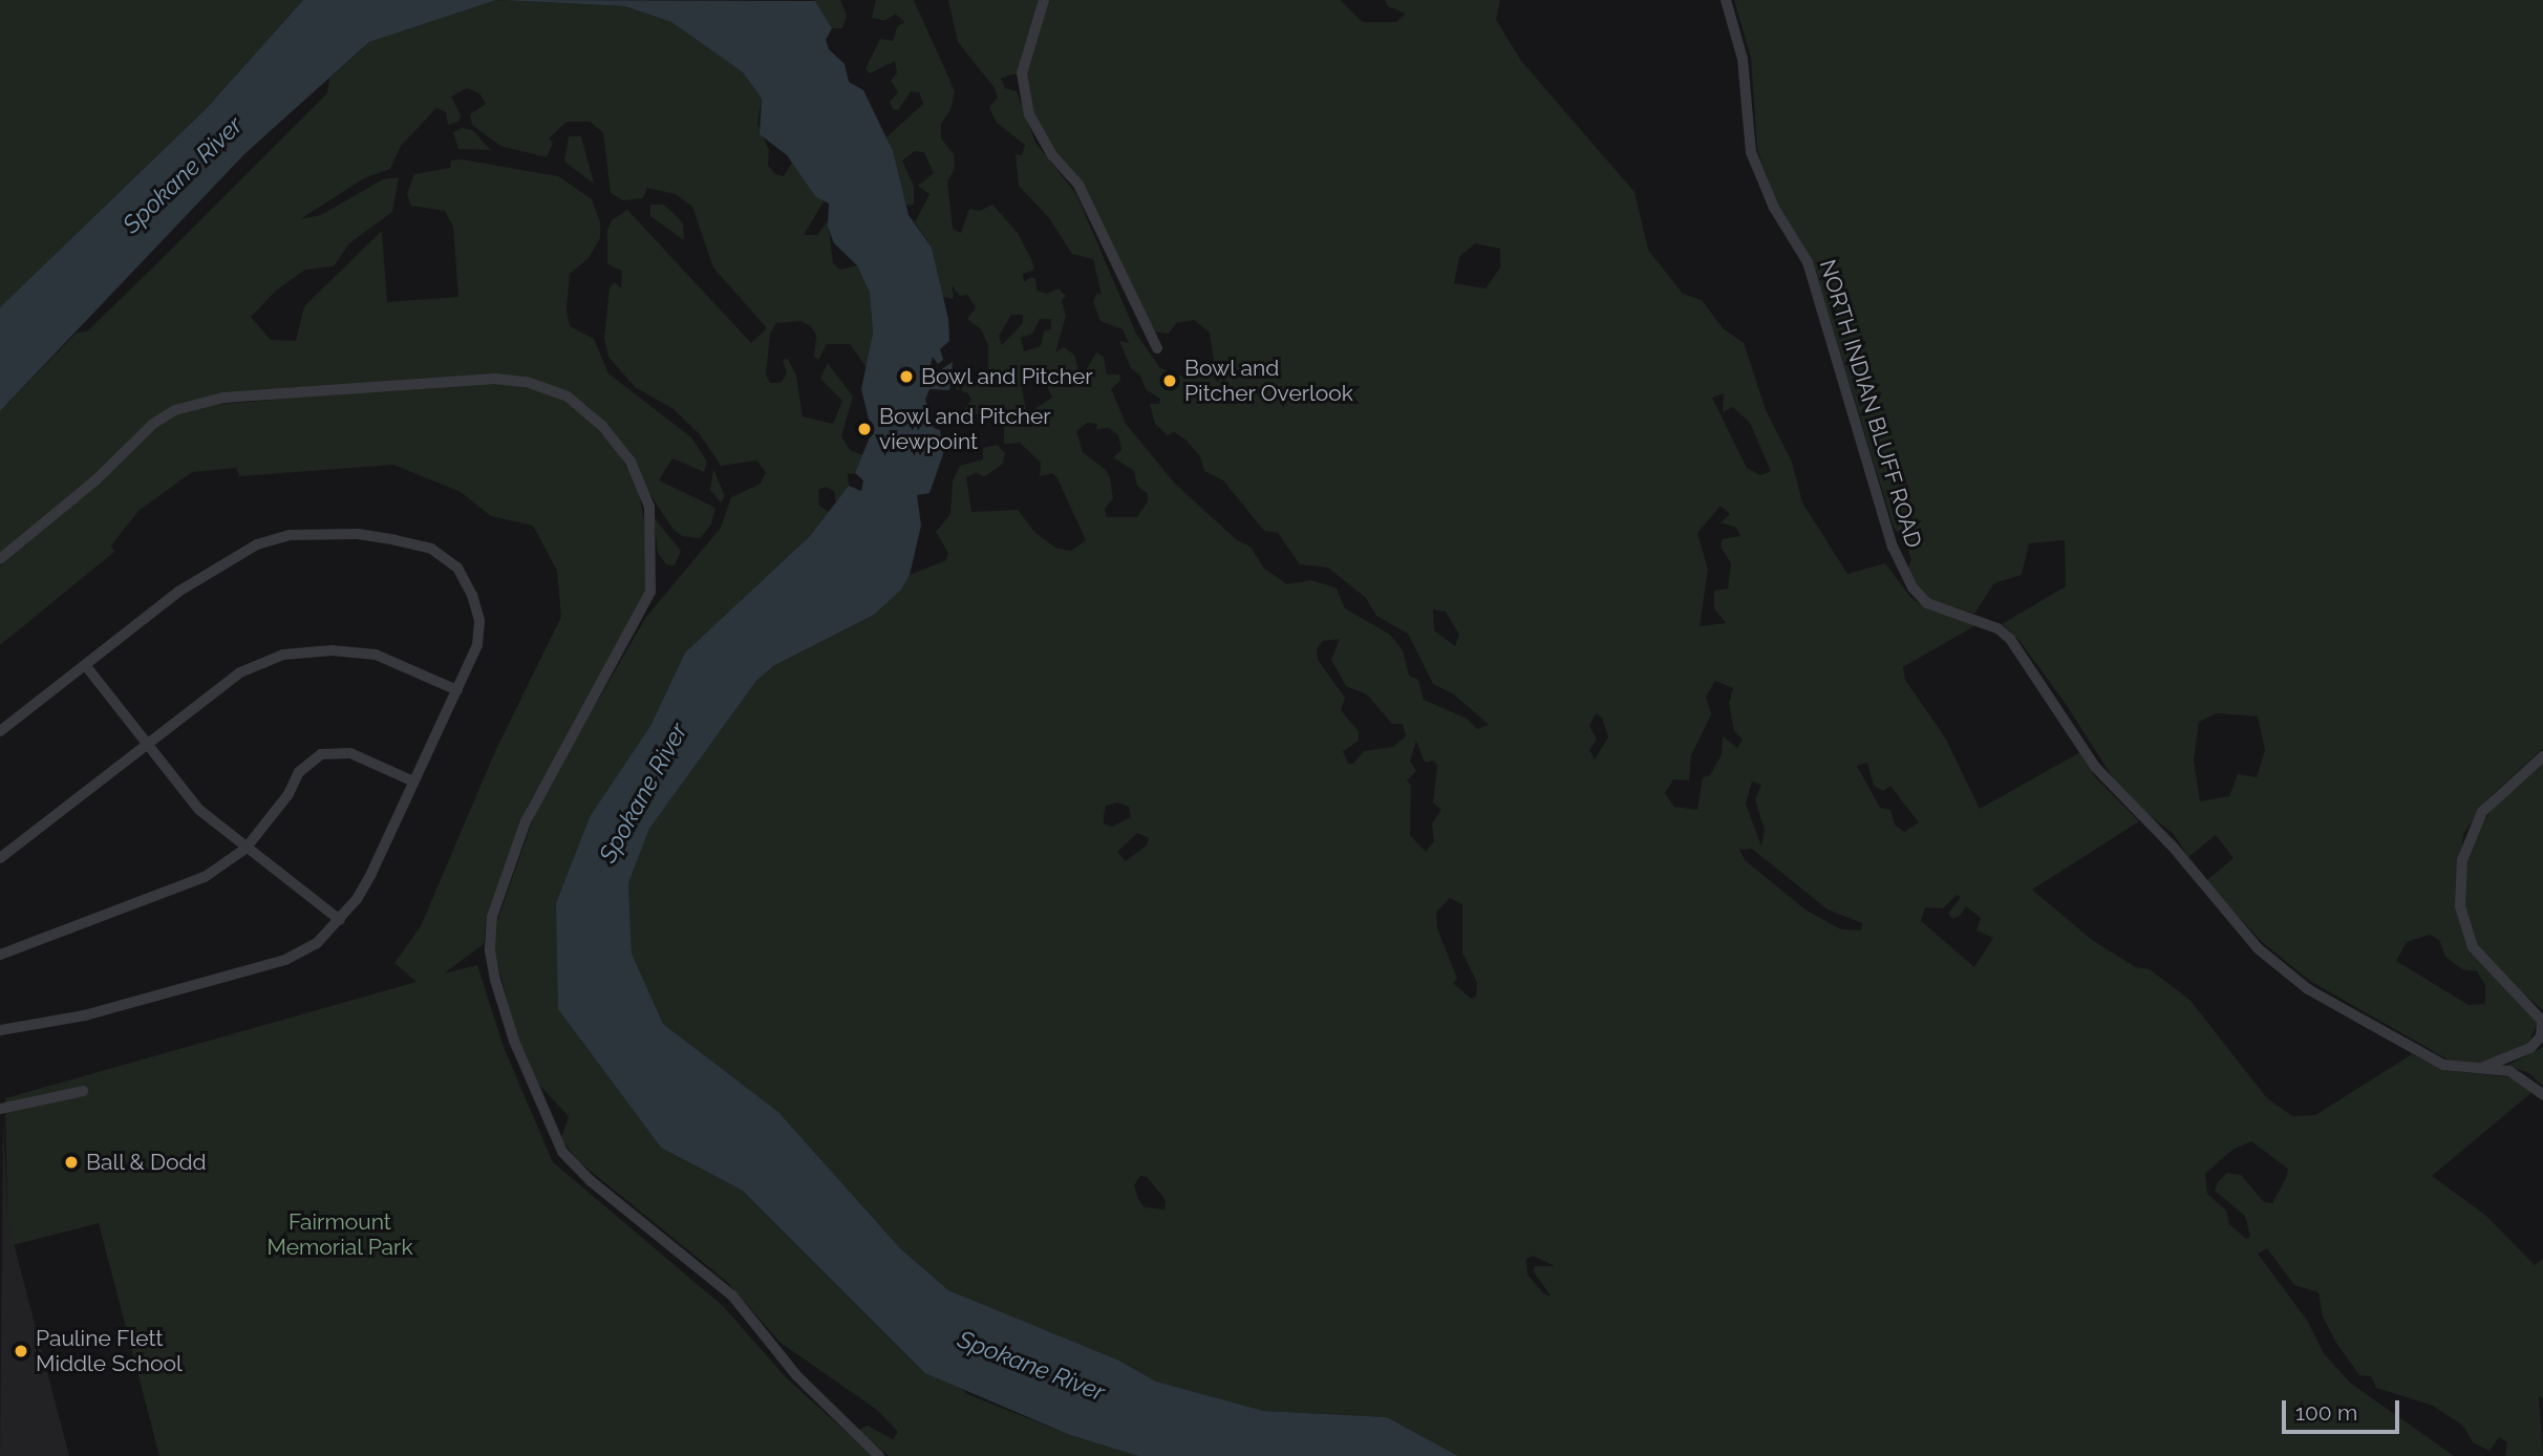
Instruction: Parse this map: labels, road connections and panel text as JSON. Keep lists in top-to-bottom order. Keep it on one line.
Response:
{"streets":{"street":["NORTH INDIAN BLUFF ROAD"]},"water":["Spokane River"],"parks":["Fairmount Memorial Park"],"places":["Bowl and Pitcher","Bowl and Pitcher Overlook","Bowl and Pitcher viewpoint","Ball & Dodd","Pauline Flett Middle School"],"scale_bar":"100 m"}
